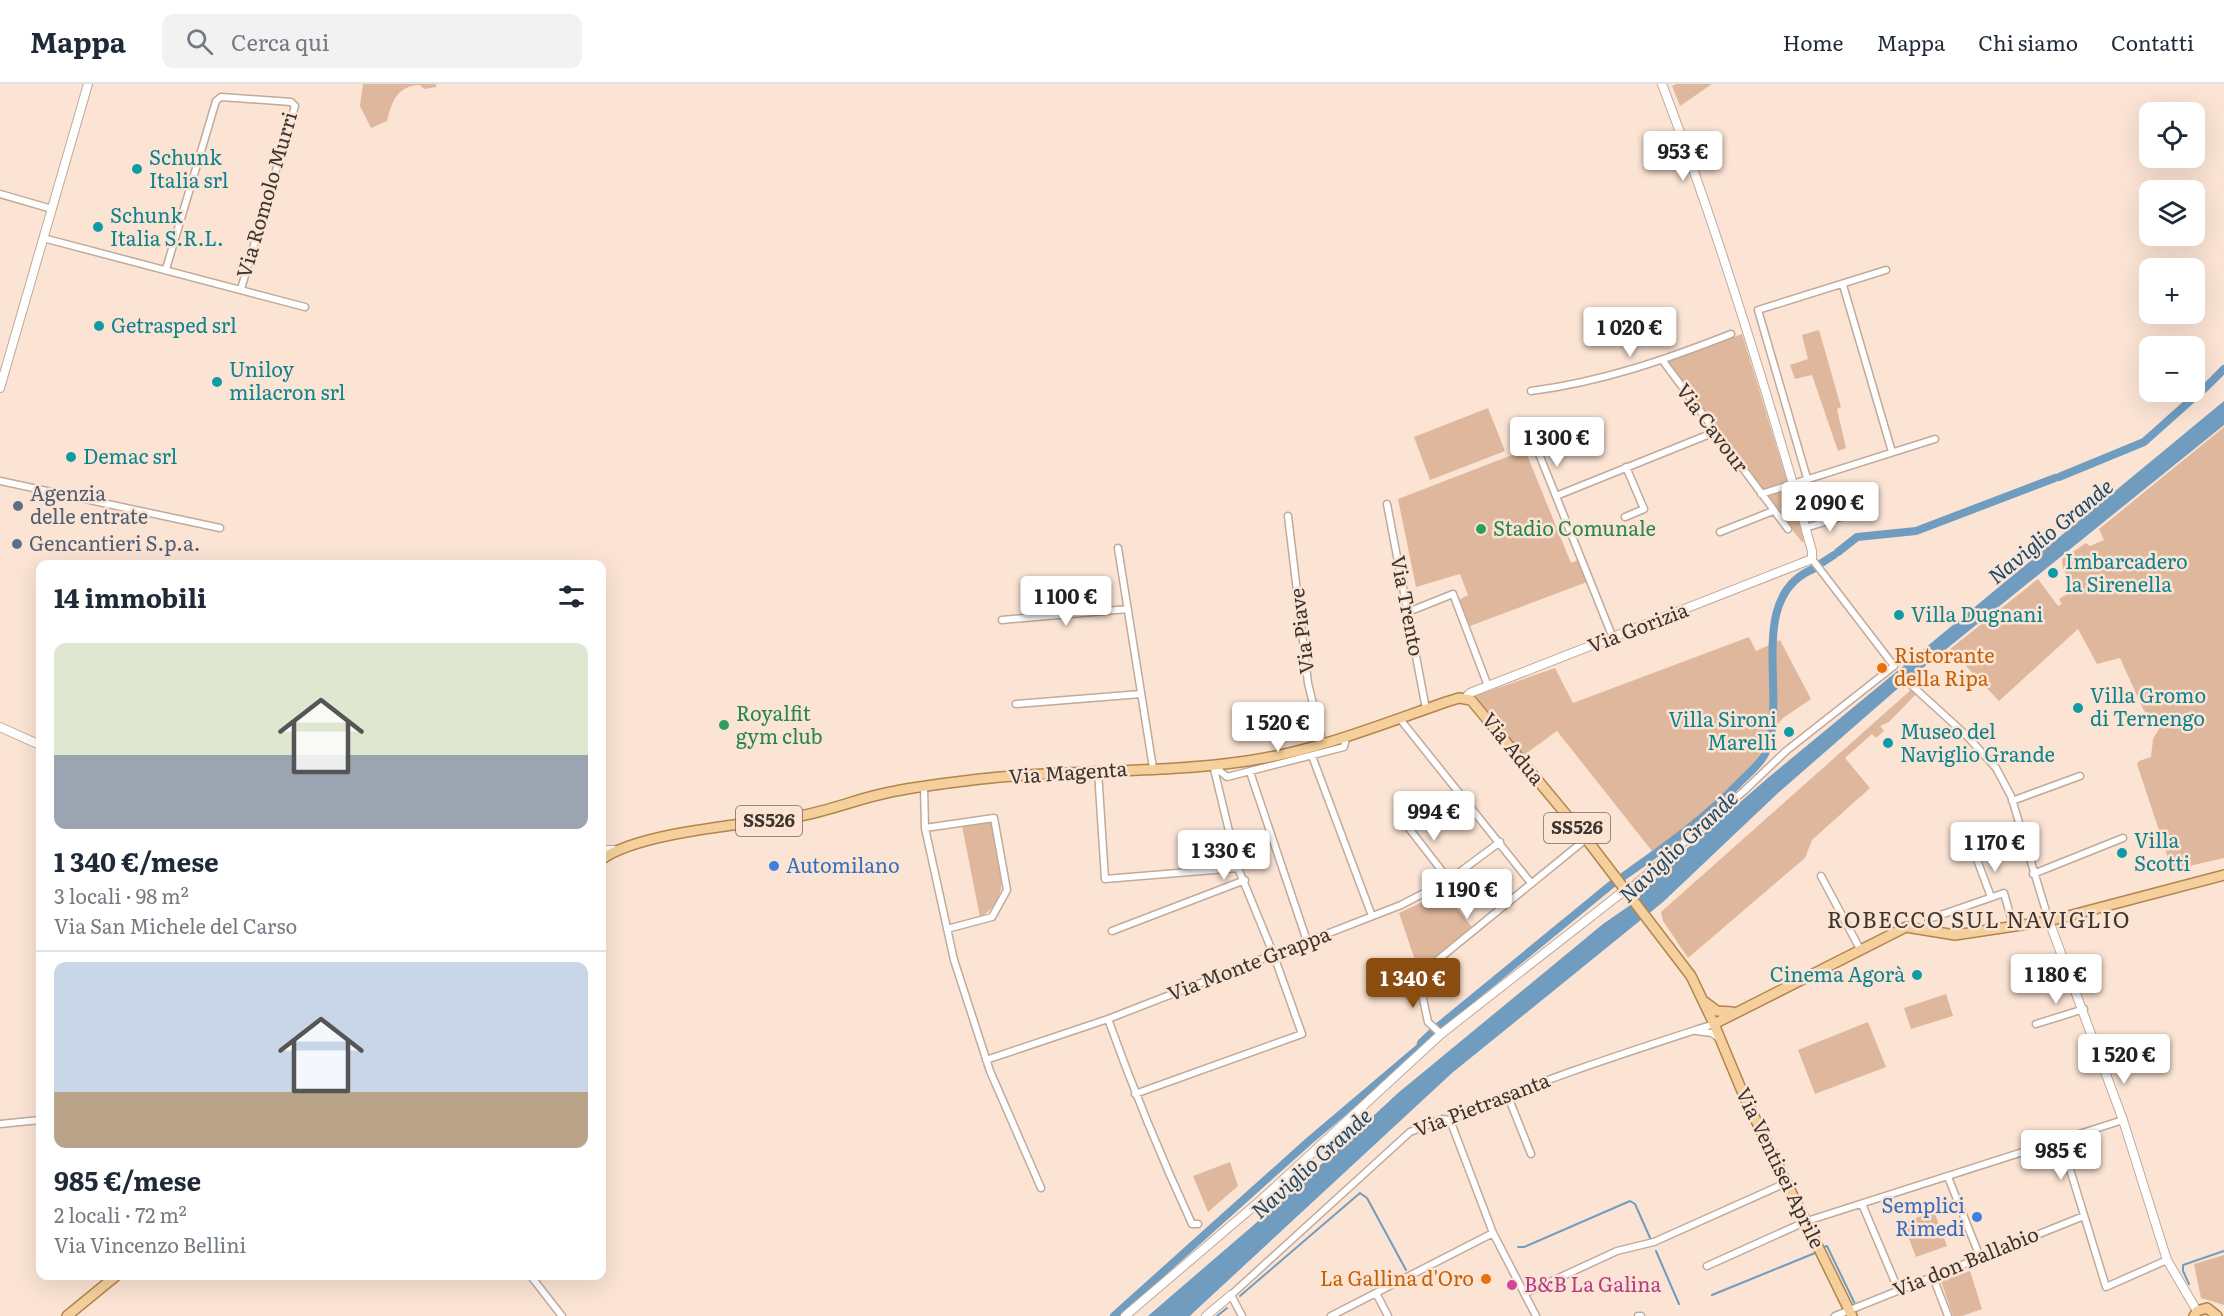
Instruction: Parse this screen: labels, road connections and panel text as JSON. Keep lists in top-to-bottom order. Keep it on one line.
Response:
{"streets":{"main road":["Via Adua","Via Magenta","SS526","Via Ventisei Aprile"],"street":["Via Romolo Murri","Via Cavour","Via Trento","Via Gorizia","Via Piave","Via Monte Grappa","Via Pietrasanta","Via don Ballabio"]},"crossings":[["Via Trento","Via Magenta"],["Via Gorizia","Via Adua"],["Via Gorizia","Via Magenta"],["Via Piave","Via Magenta"],["Via Adua","Via Magenta"],["Via Adua","SS526"],["Via Magenta","SS526"],["SS526","Via Pietrasanta"],["SS526","Via Ventisei Aprile"],["Via Pietrasanta","Via Ventisei Aprile"],["Via Ventisei Aprile","Via don Ballabio"]],"districts":["ROBECCO SUL NAVIGLIO"],"water":["Naviglio Grande"],"places":["Schunk Italia srl","Schunk Italia S.R.L.","Getrasped srl","Uniloy milacron srl","Demac srl","Agenzia delle entrate","Stadio Comunale","Gencantieri S.p.a.","Imbarcadero la Sirenella","Villa Dugnani","Ristorante della Ripa","Villa Gromo di Ternengo","Royalfit gym club","Villa Sironi Marelli","Museo del Naviglio Grande","Villa Scotti","Automilano","Cinema Agorà","Semplici Rimedi","La Gallina d'Oro","B&B La Galina"],"page":{"header":"Mappa","search":"Cerca qui","nav":["Home","Mappa","Chi siamo","Contatti"],"map_buttons":["+","−"],"price":["953 €","1 020 €","1 300 €","2 090 €","1 100 €","1 520 €","994 €","1 170 €","1 330 €","1 190 €","1 180 €","1 340 €","1 520 €","985 €"],"heading":"14 immobili","list":[{"name":"1 340 €/mese","note":"3 locali · 98 m² · Via San Michele del Carso"},{"name":"985 €/mese","note":"2 locali · 72 m² · Via Vincenzo Bellini"}]}}
